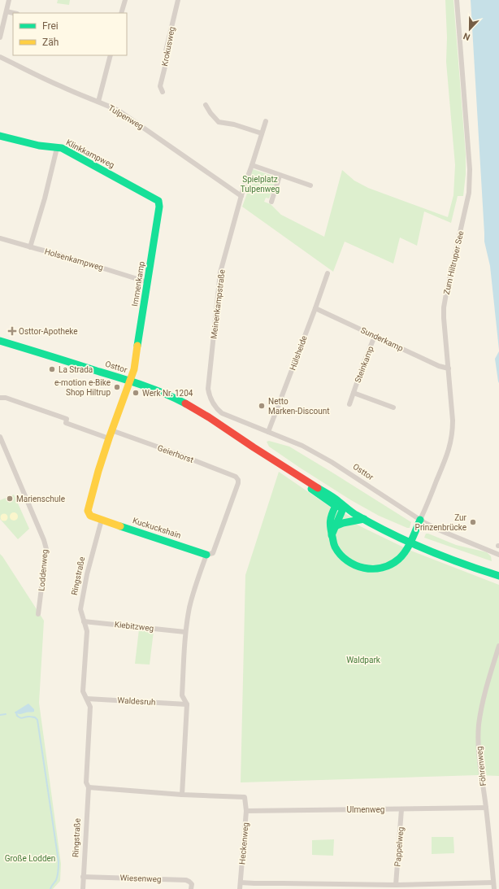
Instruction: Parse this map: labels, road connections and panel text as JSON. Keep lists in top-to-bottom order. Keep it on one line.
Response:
{"streets":{"main road":["Klinkkampweg","Immenkamp","Osttor","Kuckuckshain"],"street":["Krokusweg","Tulpenweg","Holsenkampweg","Zum Hiltruper See","Meinenkampstraße","Sunderkamp","Hülsheide","Steinkamp","Geierhorst","Loddenweg","Ringstraße","Kiebitzweg","Waldesruh","Föhrenweg","Ulmenweg","Heckenweg","Pappelweg","Wiesenweg"]},"crossings":[["Tulpenweg","Meinenkampstraße"],["Klinkkampweg","Immenkamp"],["Holsenkampweg","Immenkamp"],["Zum Hiltruper See","Sunderkamp"],["Zum Hiltruper See","Osttor"],["Immenkamp","Osttor"],["Meinenkampstraße","Osttor"],["Sunderkamp","Hülsheide"],["Sunderkamp","Steinkamp"],["Hülsheide","Osttor"],["Geierhorst","Kuckuckshain"],["Kuckuckshain","Ringstraße"],["Ringstraße","Kiebitzweg"],["Ringstraße","Waldesruh"],["Ringstraße","Wiesenweg"],["Föhrenweg","Ulmenweg"],["Ulmenweg","Heckenweg"],["Ulmenweg","Pappelweg"]],"parks":["Spielplatz Tulpenweg","Waldpark","Große Lodden"],"places":{"health":["Osttor-Apotheke"],"other":["La Strada","e-motion e-Bike Shop Hiltrup","Werk Nr. 1204","Netto Marken-Discount","Marienschule","Zur Prinzenbrücke"]},"legend":["Frei","Zäh"],"north":"bottom"}
